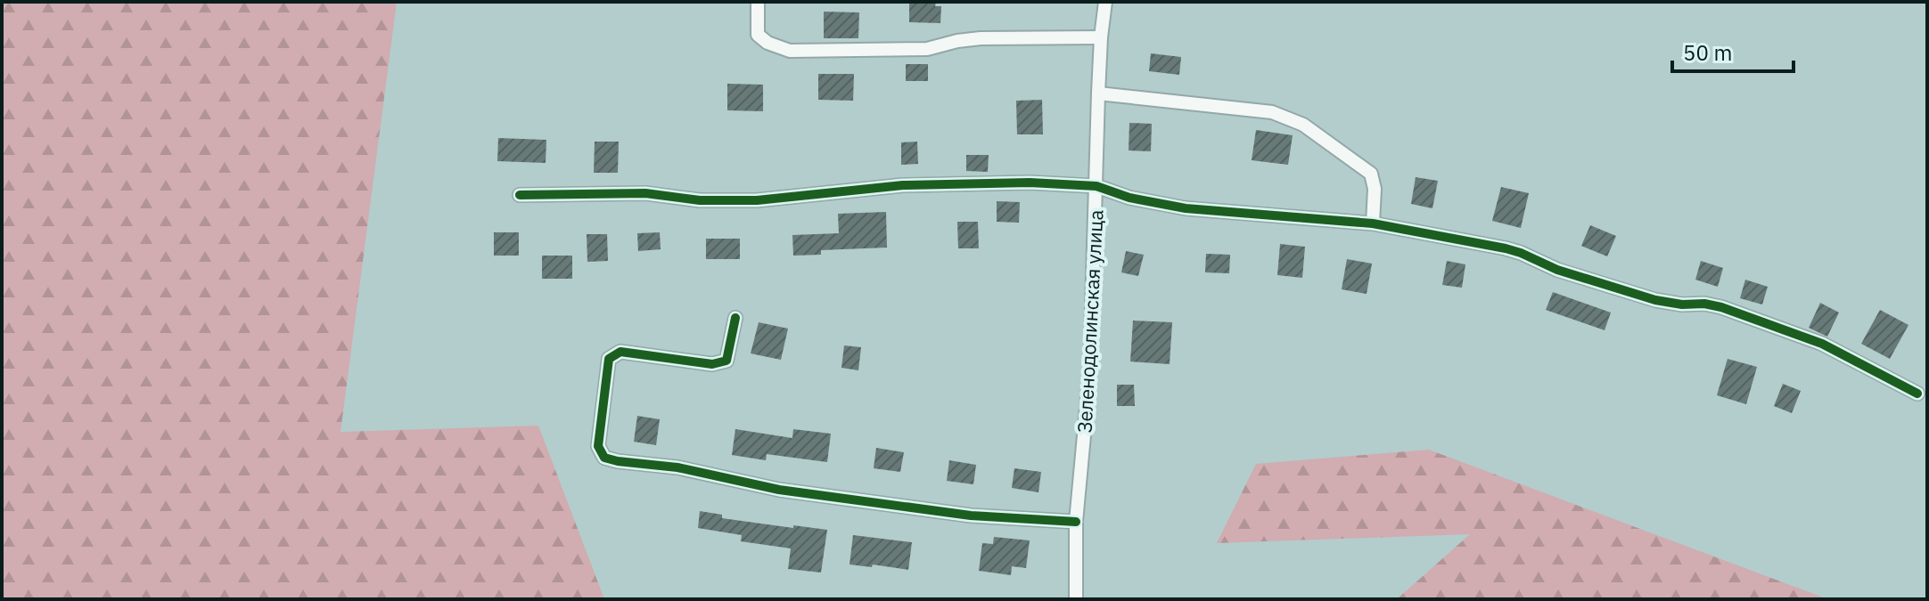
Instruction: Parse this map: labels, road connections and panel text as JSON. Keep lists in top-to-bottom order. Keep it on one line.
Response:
{"streets":{"street":["Зеленодолинская улица"]},"scale_bar":"50 m"}
